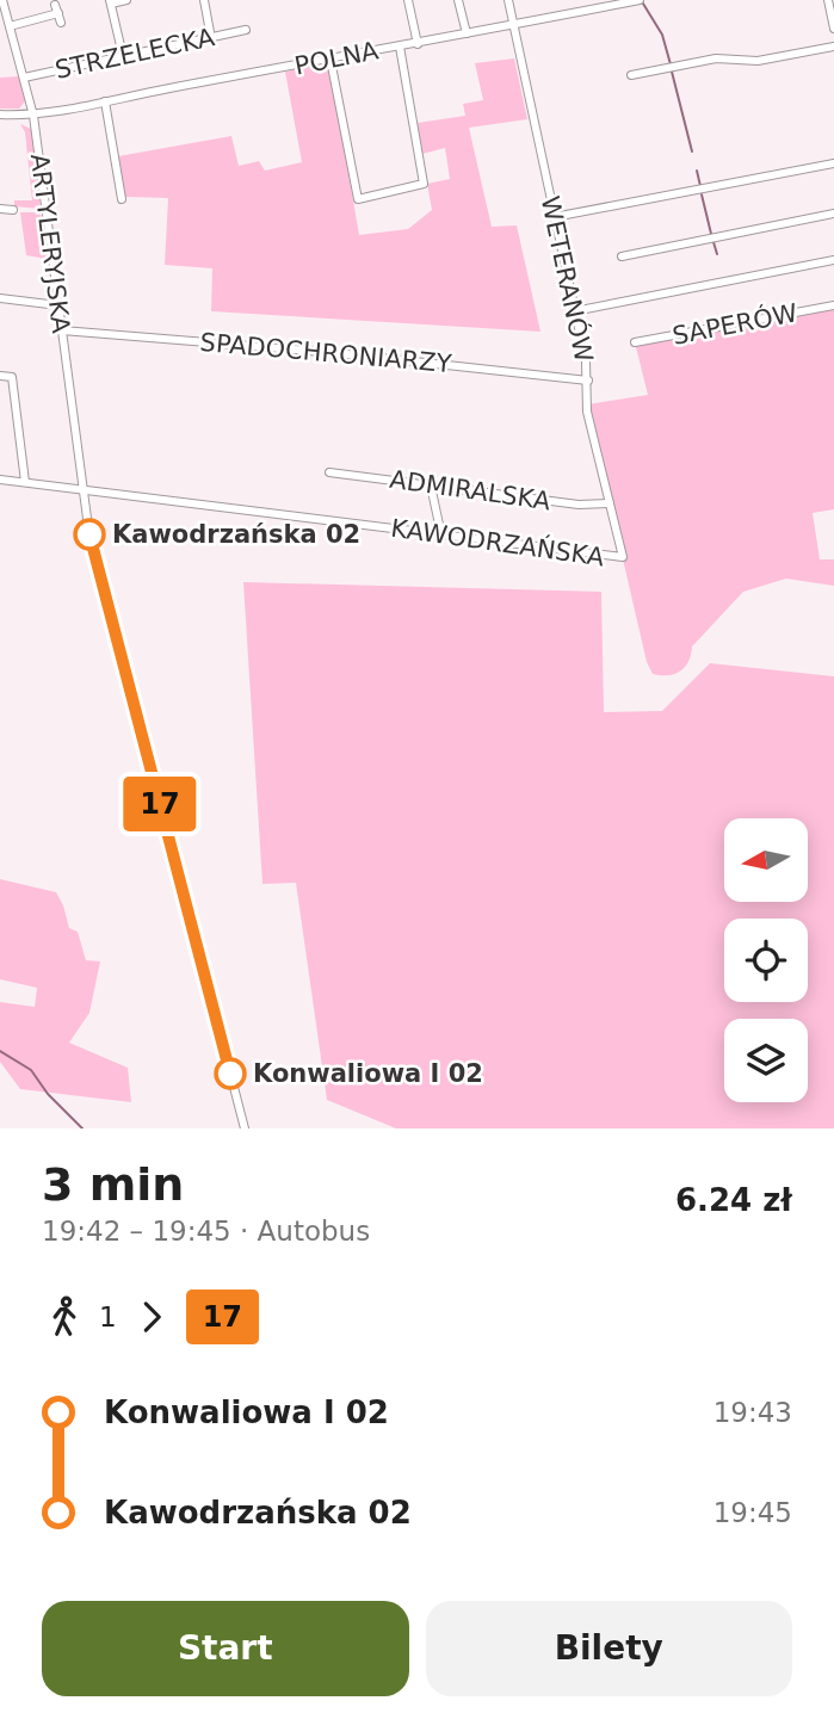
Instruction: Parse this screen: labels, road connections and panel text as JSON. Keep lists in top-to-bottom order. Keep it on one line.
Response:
{"streets":{"street":["STRZELECKA","POLNA","ARTYLERYJSKA","WETERANÓW","SAPERÓW","SPADOCHRONIARZY","ADMIRALSKA","KAWODRZAŃSKA"]},"crossings":[["STRZELECKA","ARTYLERYJSKA"],["POLNA","ARTYLERYJSKA"],["POLNA","WETERANÓW"],["ARTYLERYJSKA","SPADOCHRONIARZY"],["ARTYLERYJSKA","KAWODRZAŃSKA"],["WETERANÓW","SPADOCHRONIARZY"],["WETERANÓW","ADMIRALSKA"],["WETERANÓW","KAWODRZAŃSKA"]],"places":["Kawodrzańska 02","Konwaliowa I 02"],"lines":["bus line 17"],"north":"left","page":{"on_map":"17","heading":["3 min","19:42 – 19:45 · Autobus","6.24 zł"],"legs":["1","17"],"list":[{"name":"Konwaliowa I 02","value":"19:43"},{"name":"Kawodrzańska 02","value":"19:45"}],"buttons":["Start","Bilety"]}}
